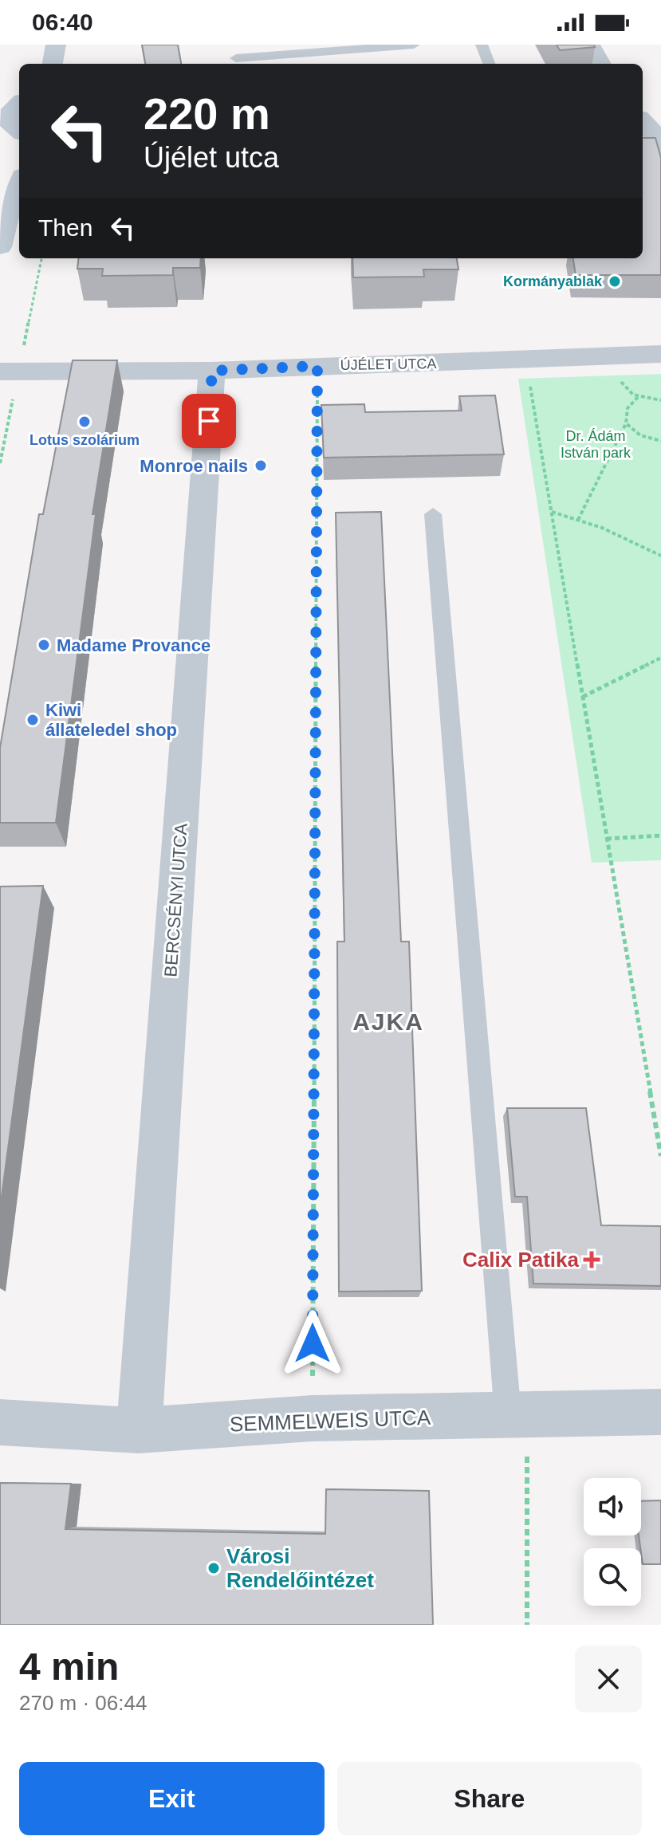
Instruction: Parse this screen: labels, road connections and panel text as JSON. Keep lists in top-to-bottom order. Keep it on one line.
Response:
{"streets":{"street":["ÚJÉLET UTCA","BERCSÉNYI UTCA","SEMMELWEIS UTCA"]},"crossings":[["ÚJÉLET UTCA","BERCSÉNYI UTCA"],["BERCSÉNYI UTCA","SEMMELWEIS UTCA"]],"districts":["AJKA"],"parks":["Dr. Ádám István park"],"places":{"other":["Kormányablak","Lotus szolárium","Monroe nails","Madame Provance","Kiwi állateledel shop","Városi Rendelőintézet"],"health":["Calix Patika"]},"page":{"status":"06:40","turn":["220 m","Újélet utca"],"then":"Then","heading":["4 min","270 m · 06:44"],"buttons":["Exit","Share"]}}
